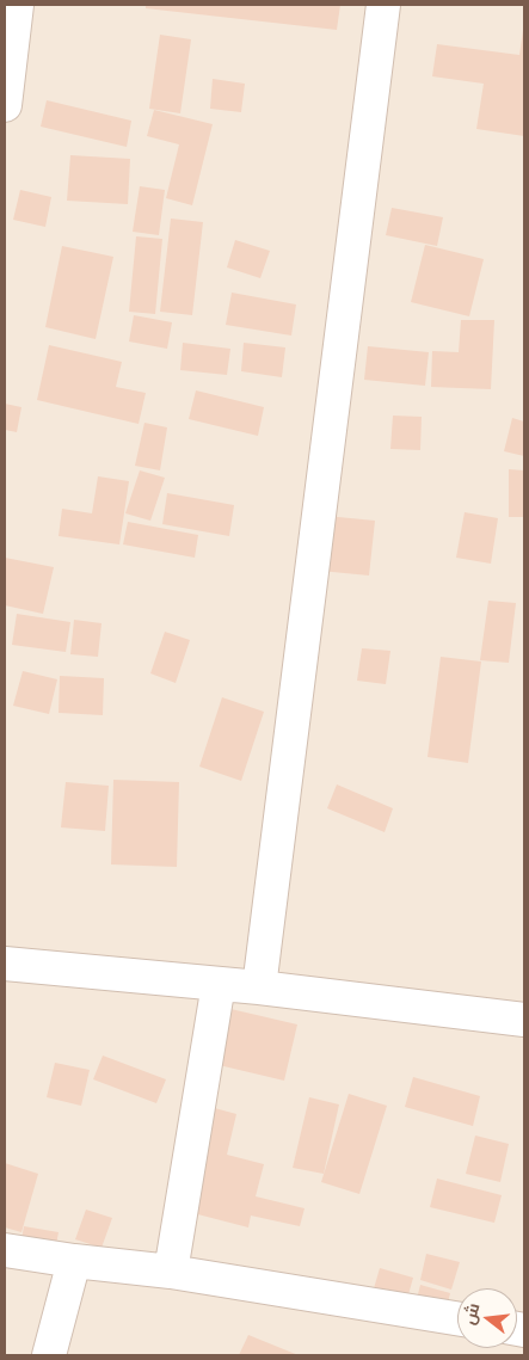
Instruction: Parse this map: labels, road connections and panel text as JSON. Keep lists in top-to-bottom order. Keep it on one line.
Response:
{"north":"left"}
